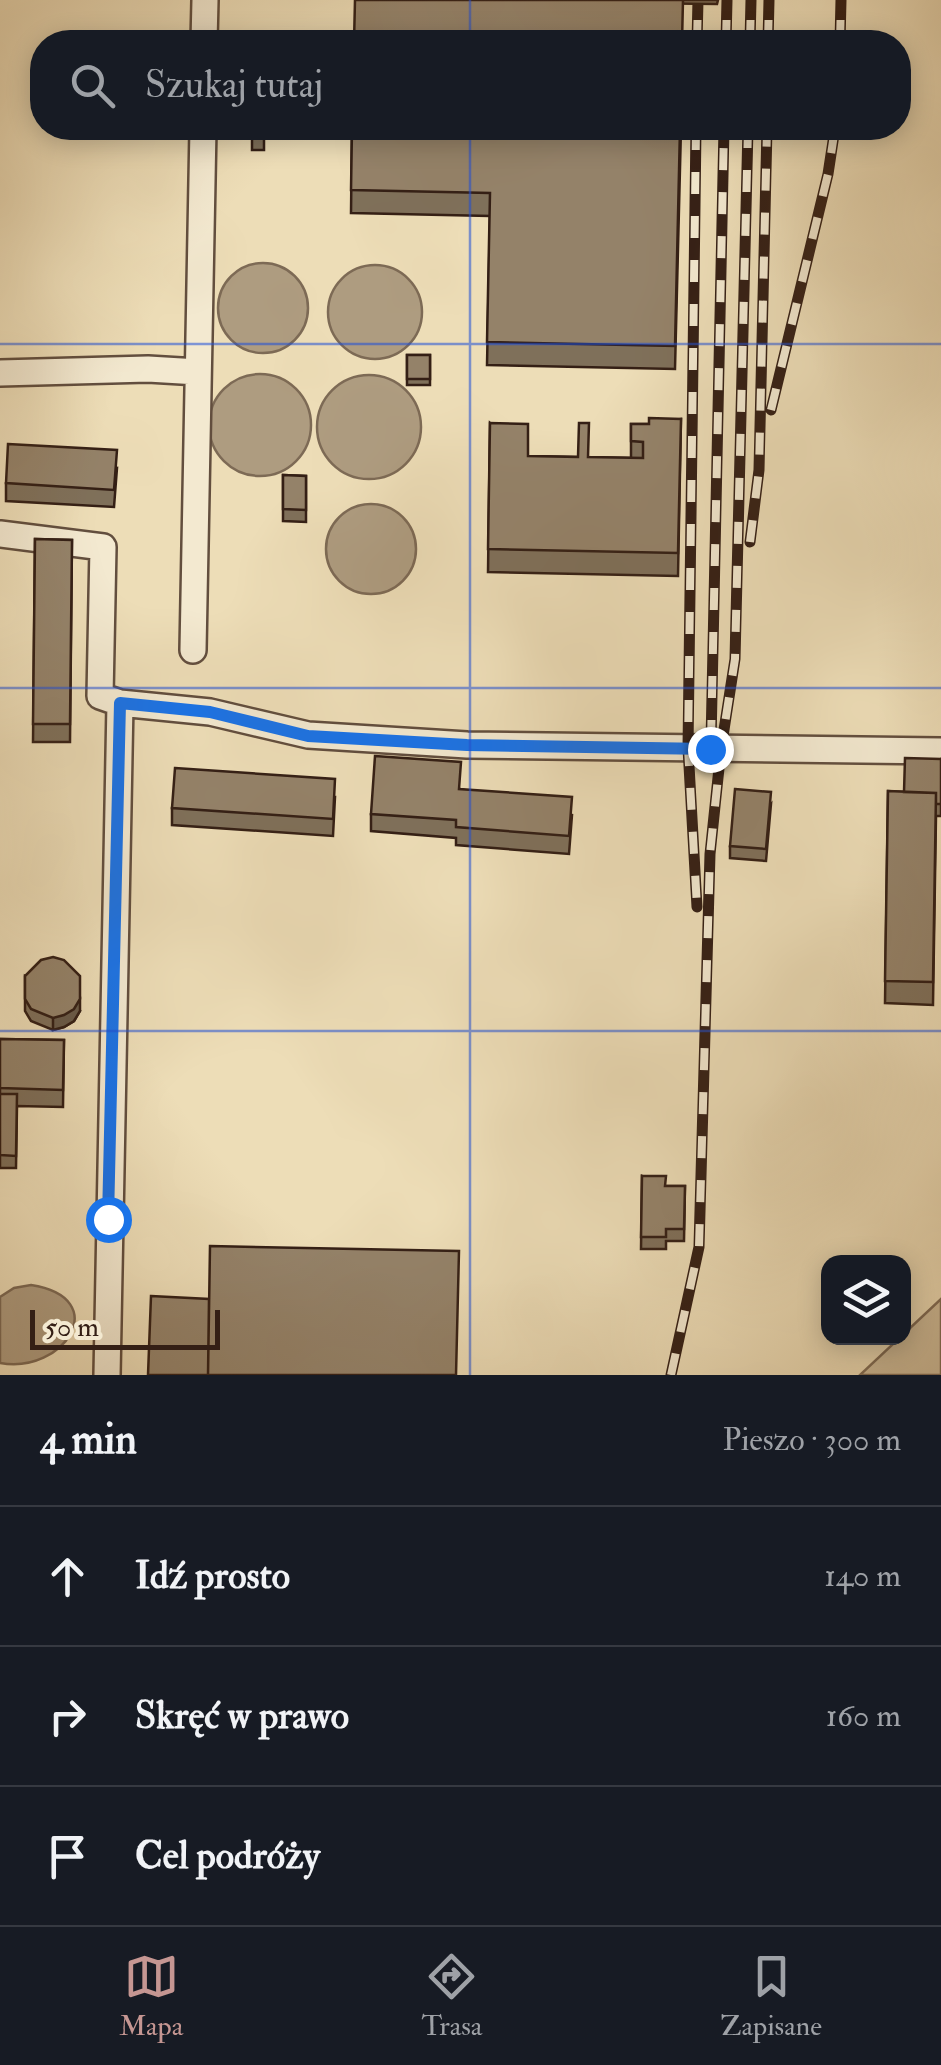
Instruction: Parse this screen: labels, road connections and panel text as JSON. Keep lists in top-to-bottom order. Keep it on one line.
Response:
{"scale_bar":"50 m","page":{"search":"Szukaj tutaj","scale":"50 m","heading":["4 min","Pieszo · 300 m"],"list":[["Idź prosto","140 m"],["Skręć w prawo","160 m"],"Cel podróży"],"nav":["Mapa","Trasa","Zapisane"]}}
